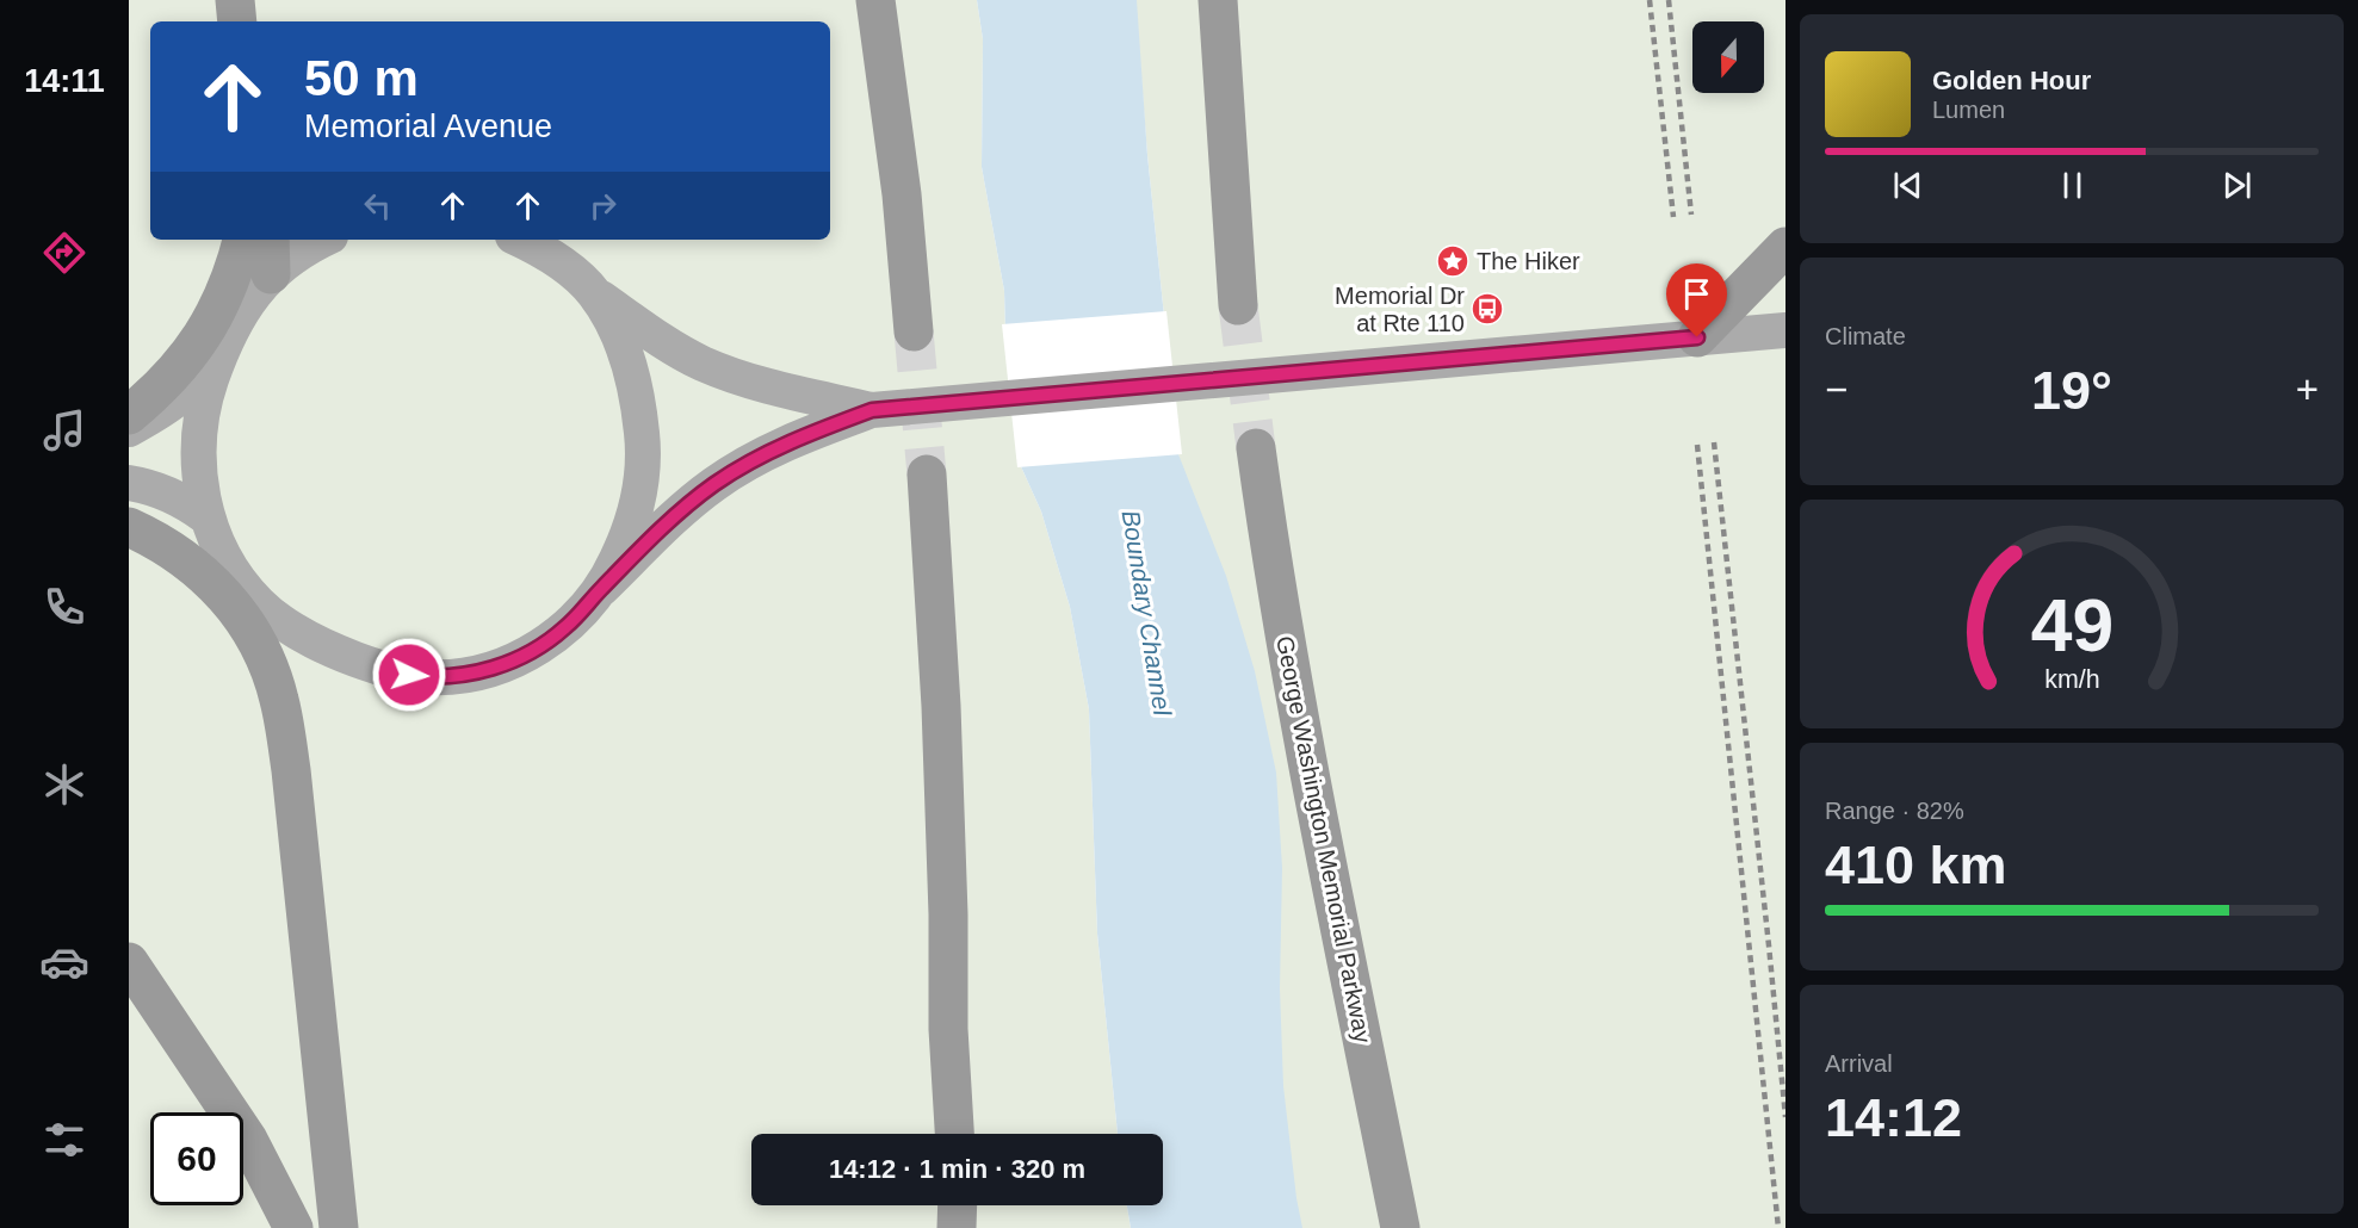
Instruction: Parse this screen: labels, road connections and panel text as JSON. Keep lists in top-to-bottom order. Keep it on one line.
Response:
{"streets":{"highway":["George Washington Memorial Parkway"]},"water":["Boundary Channel"],"places":{"place":["The Hiker"],"bus stop":["Memorial Dr at Rte 110"]},"north":"bottom","page":{"tabs":"14:11","turn":["50 m","Memorial Avenue"],"song":["Golden Hour","Lumen"],"tile":["Climate",["Range · 82%","410 km"],["Arrival","14:12"]],"heat":["−","19°","+"],"limit":"60","trip":"14:12 · 1 min · 320 m","gauge":["49","km/h"]}}
